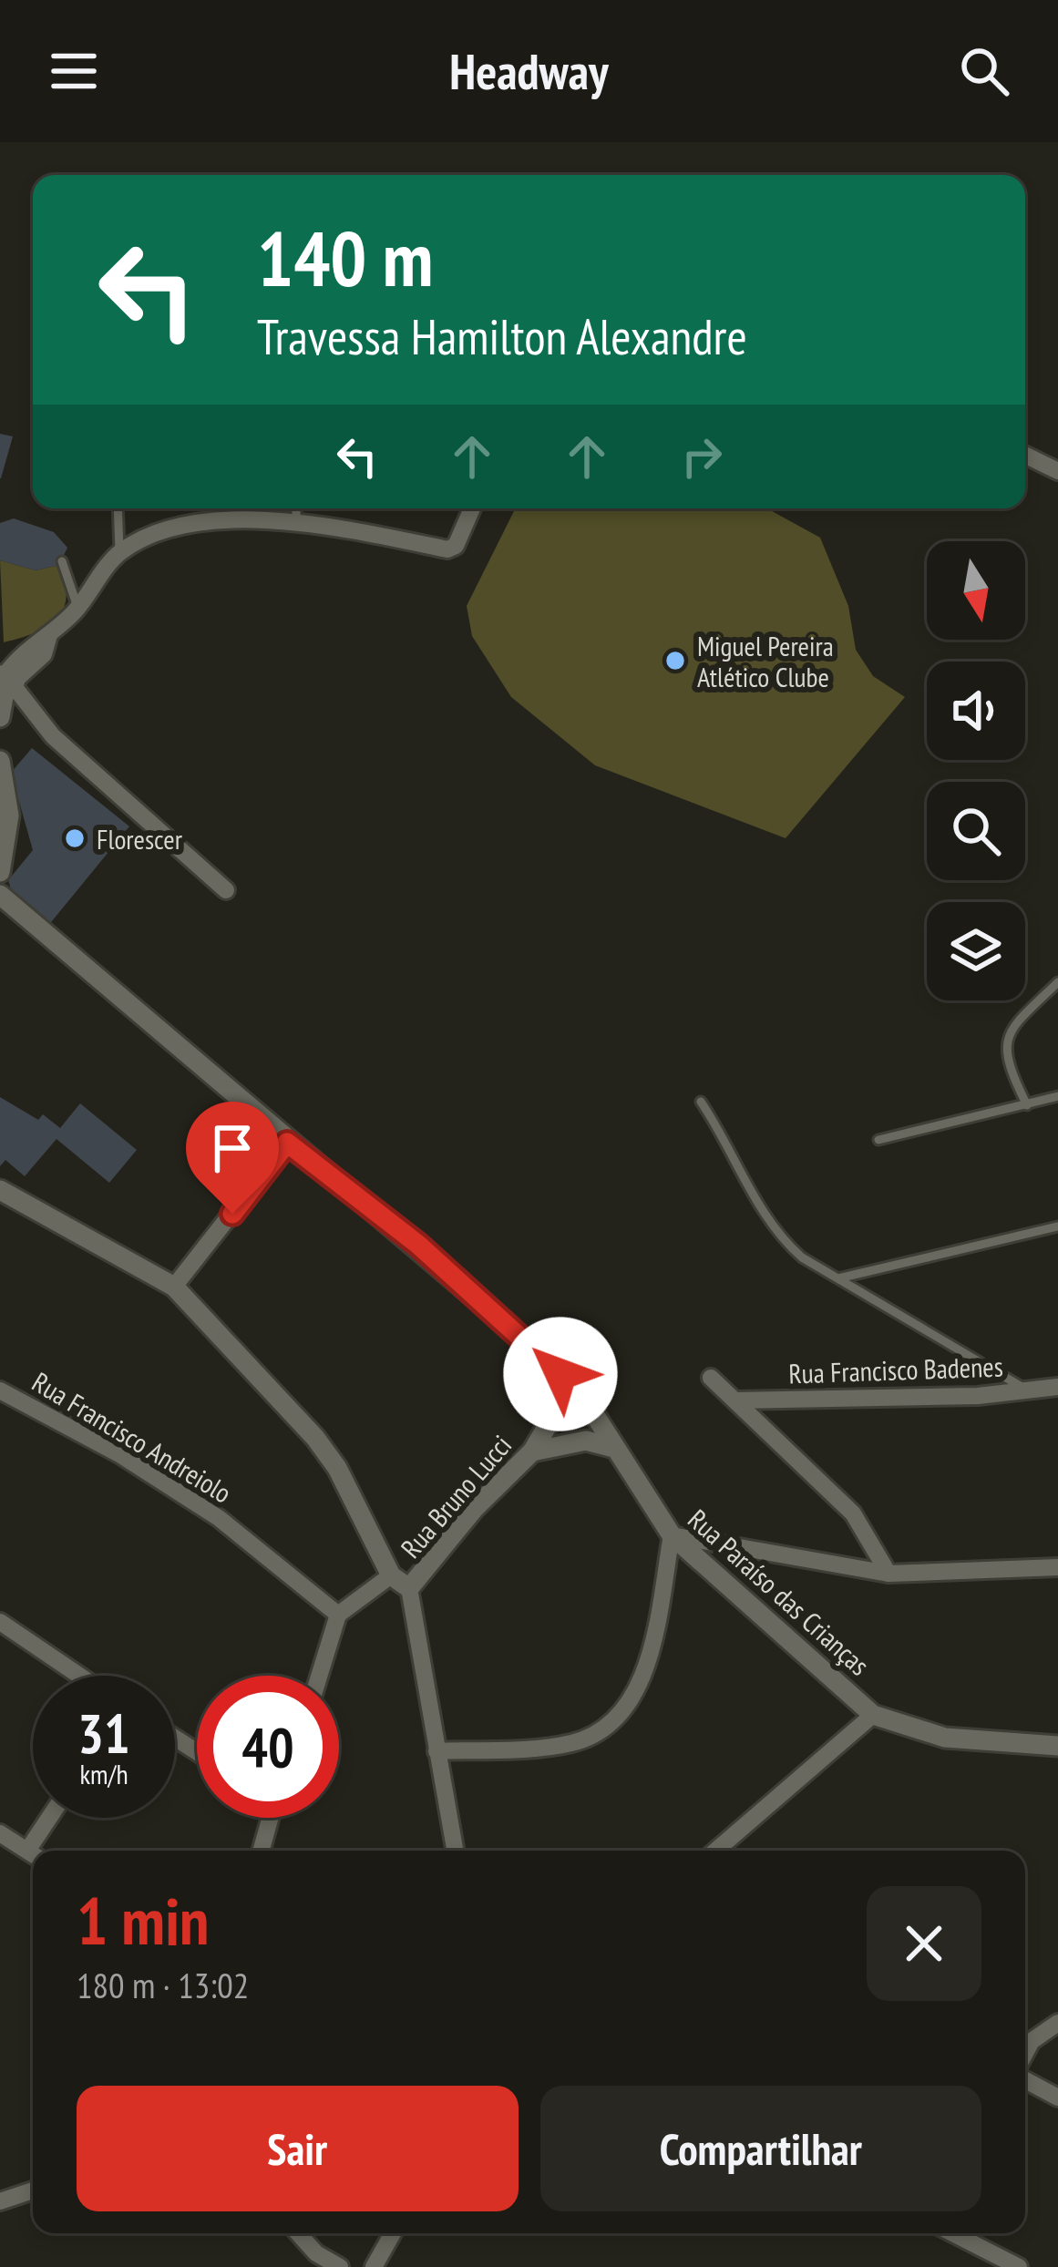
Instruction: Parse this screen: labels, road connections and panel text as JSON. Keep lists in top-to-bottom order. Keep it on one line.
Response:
{"streets":{"street":["Rua Francisco Badenes","Rua Francisco Andreiolo","Rua Bruno Lucci","Rua Paraíso das Crianças"]},"crossings":[["Rua Bruno Lucci","Rua Paraíso das Crianças"]],"places":["Miguel Pereira Atlético Clube","Florescer"],"north":"bottom","page":{"header":"Headway","turn":["140 m","Travessa Hamilton Alexandre"],"speed":"31 km/h","limit":"40","heading":["1 min","180 m · 13:02"],"buttons":["Sair","Compartilhar"]}}
